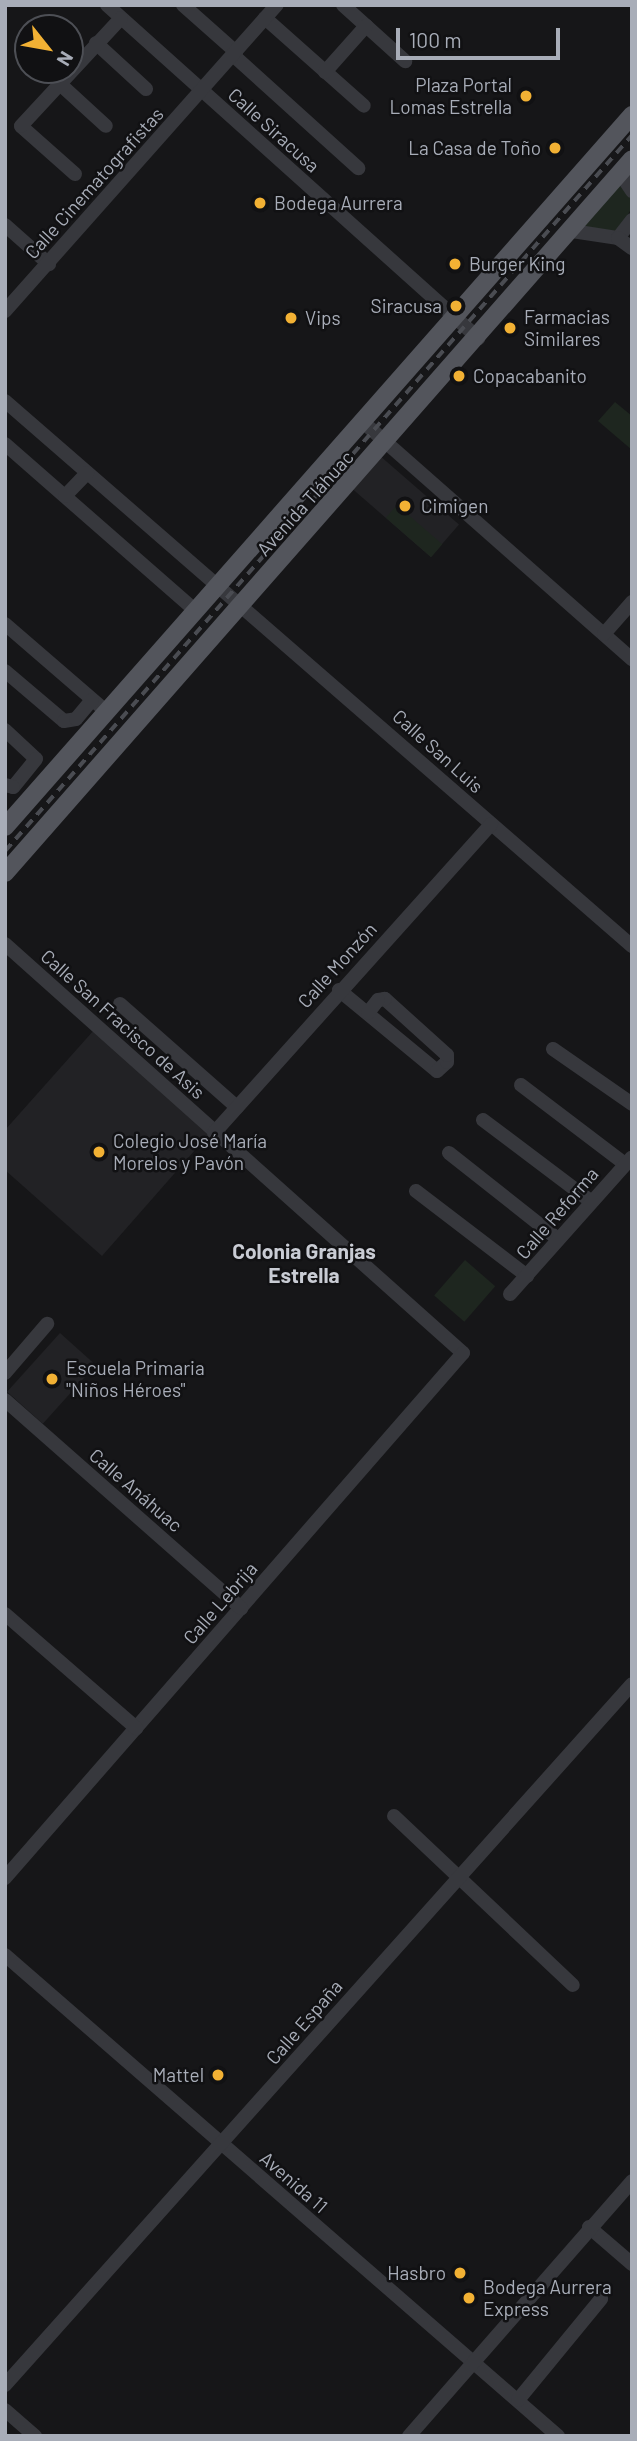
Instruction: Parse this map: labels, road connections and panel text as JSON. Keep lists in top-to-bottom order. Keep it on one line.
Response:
{"streets":{"main road":["Avenida Tláhuac"],"street":["Calle Siracusa","Calle Cinematografistas","Calle San Luis","Calle Monzón","Calle San Fracisco de Asis","Calle Reforma","Calle Anáhuac","Calle Lebrija","Calle España","Avenida 11"]},"crossings":[["Calle Siracusa","Calle Cinematografistas"],["Calle Siracusa","Avenida Tláhuac"],["Avenida Tláhuac","Calle San Luis"],["Calle San Luis","Calle Monzón"],["Calle Monzón","Calle San Fracisco de Asis"],["Calle San Fracisco de Asis","Calle Lebrija"],["Calle Anáhuac","Calle Lebrija"],["Calle España","Avenida 11"]],"districts":["Colonia Granjas Estrella"],"places":["Plaza Portal Lomas Estrella","La Casa de Toño","Bodega Aurrera","Burger King","Siracusa","Vips","Farmacias Similares","Copacabanito","Cimigen","Colegio José María Morelos y Pavón","Escuela Primaria \"Niños Héroes\"","Mattel","Hasbro","Bodega Aurrera Express"],"scale_bar":"100 m","north":"bottom right"}
